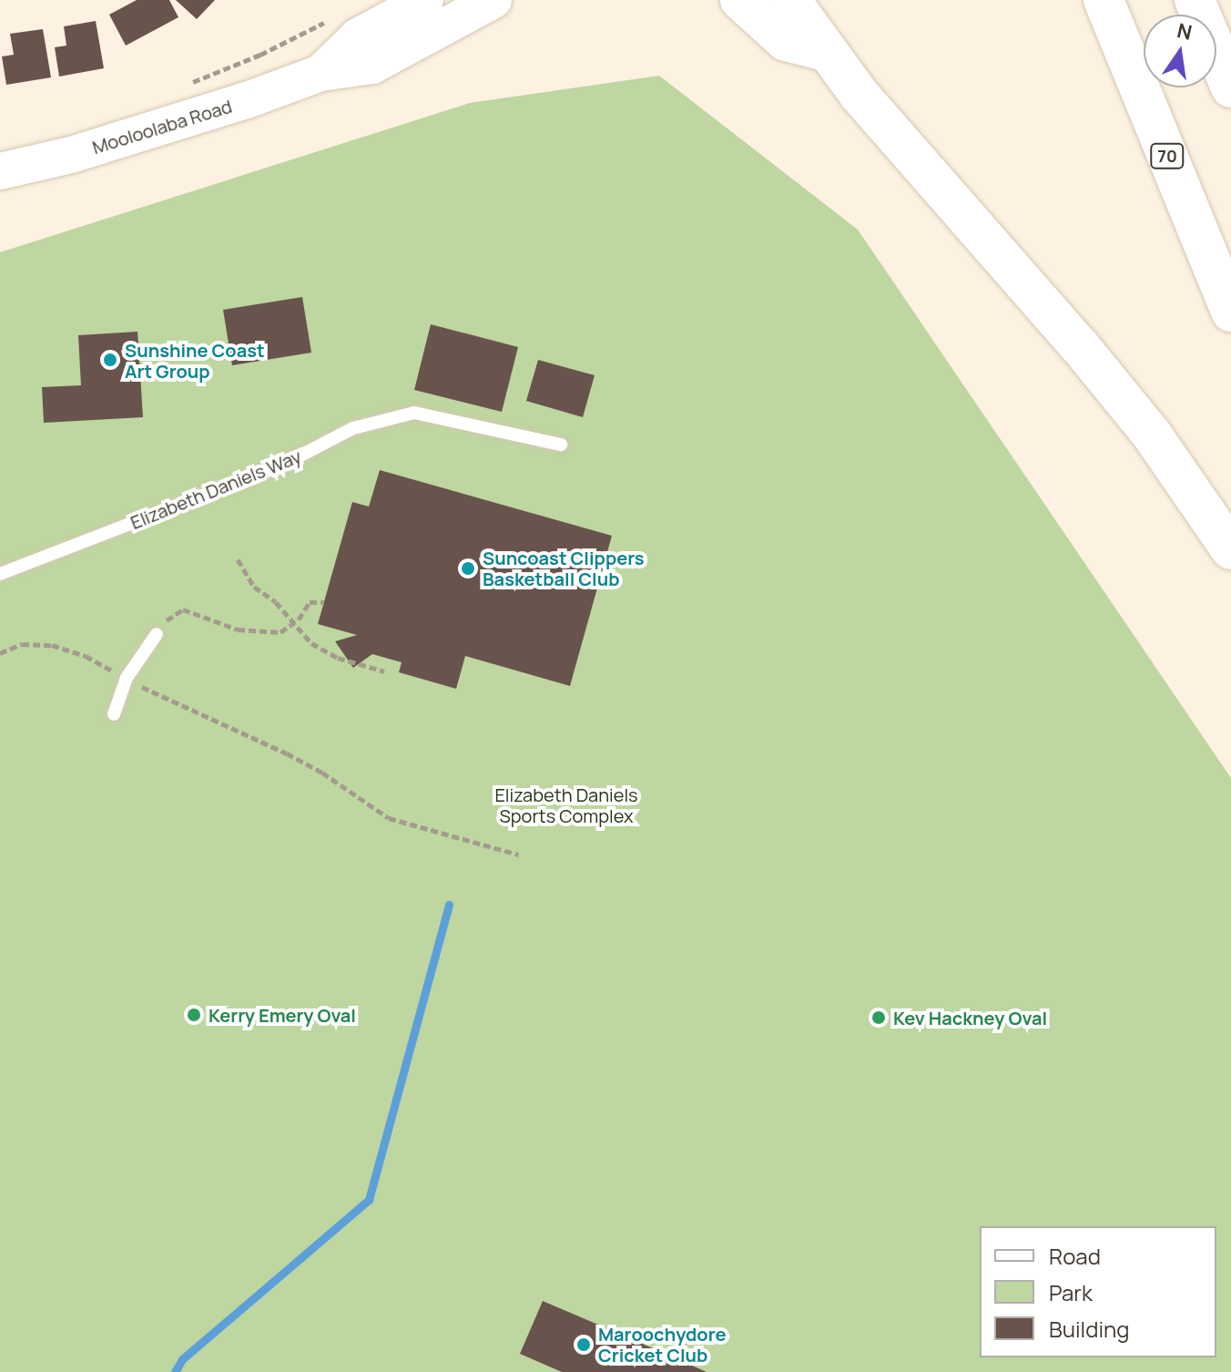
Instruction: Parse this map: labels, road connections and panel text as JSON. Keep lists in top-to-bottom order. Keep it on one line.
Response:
{"streets":{"highway":["70"],"main road":["Mooloolaba Road"],"lane":["Elizabeth Daniels Way"]},"parks":["Elizabeth Daniels Sports Complex"],"places":["Sunshine Coast Art Group","Suncoast Clippers Basketball Club","Kerry Emery Oval","Kev Hackney Oval","Maroochydore Cricket Club"],"legend":["Road","Park","Building"],"north":"top"}
